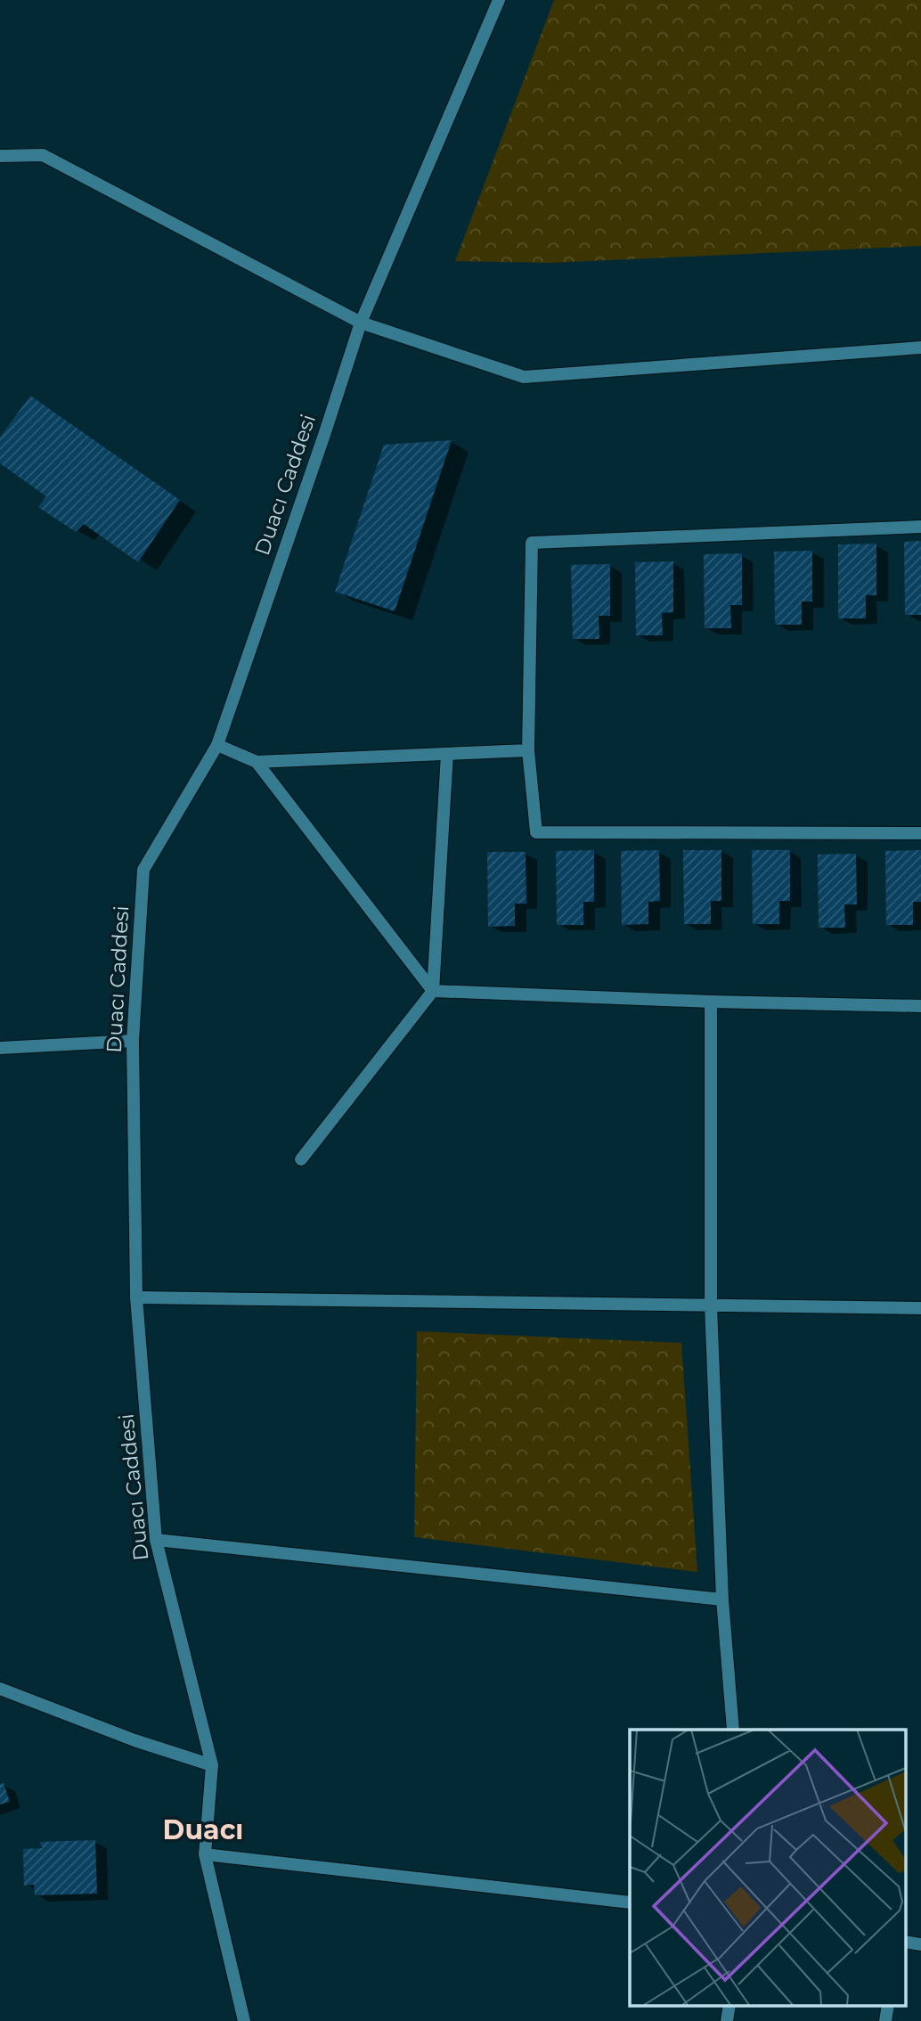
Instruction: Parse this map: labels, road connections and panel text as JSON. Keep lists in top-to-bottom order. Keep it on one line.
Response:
{"streets":{"street":["Duacı Caddesi"]},"districts":["Duacı"]}
